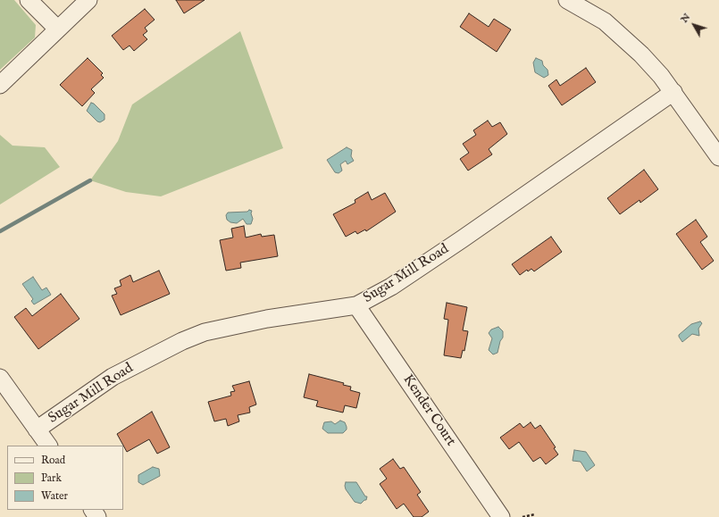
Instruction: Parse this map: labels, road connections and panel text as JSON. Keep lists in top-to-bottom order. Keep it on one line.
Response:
{"streets":{"street":["Sugar Mill Road","Kender Court"]},"crossings":[["Sugar Mill Road","Kender Court"]],"legend":["Road","Park","Water"],"north":"top left"}
